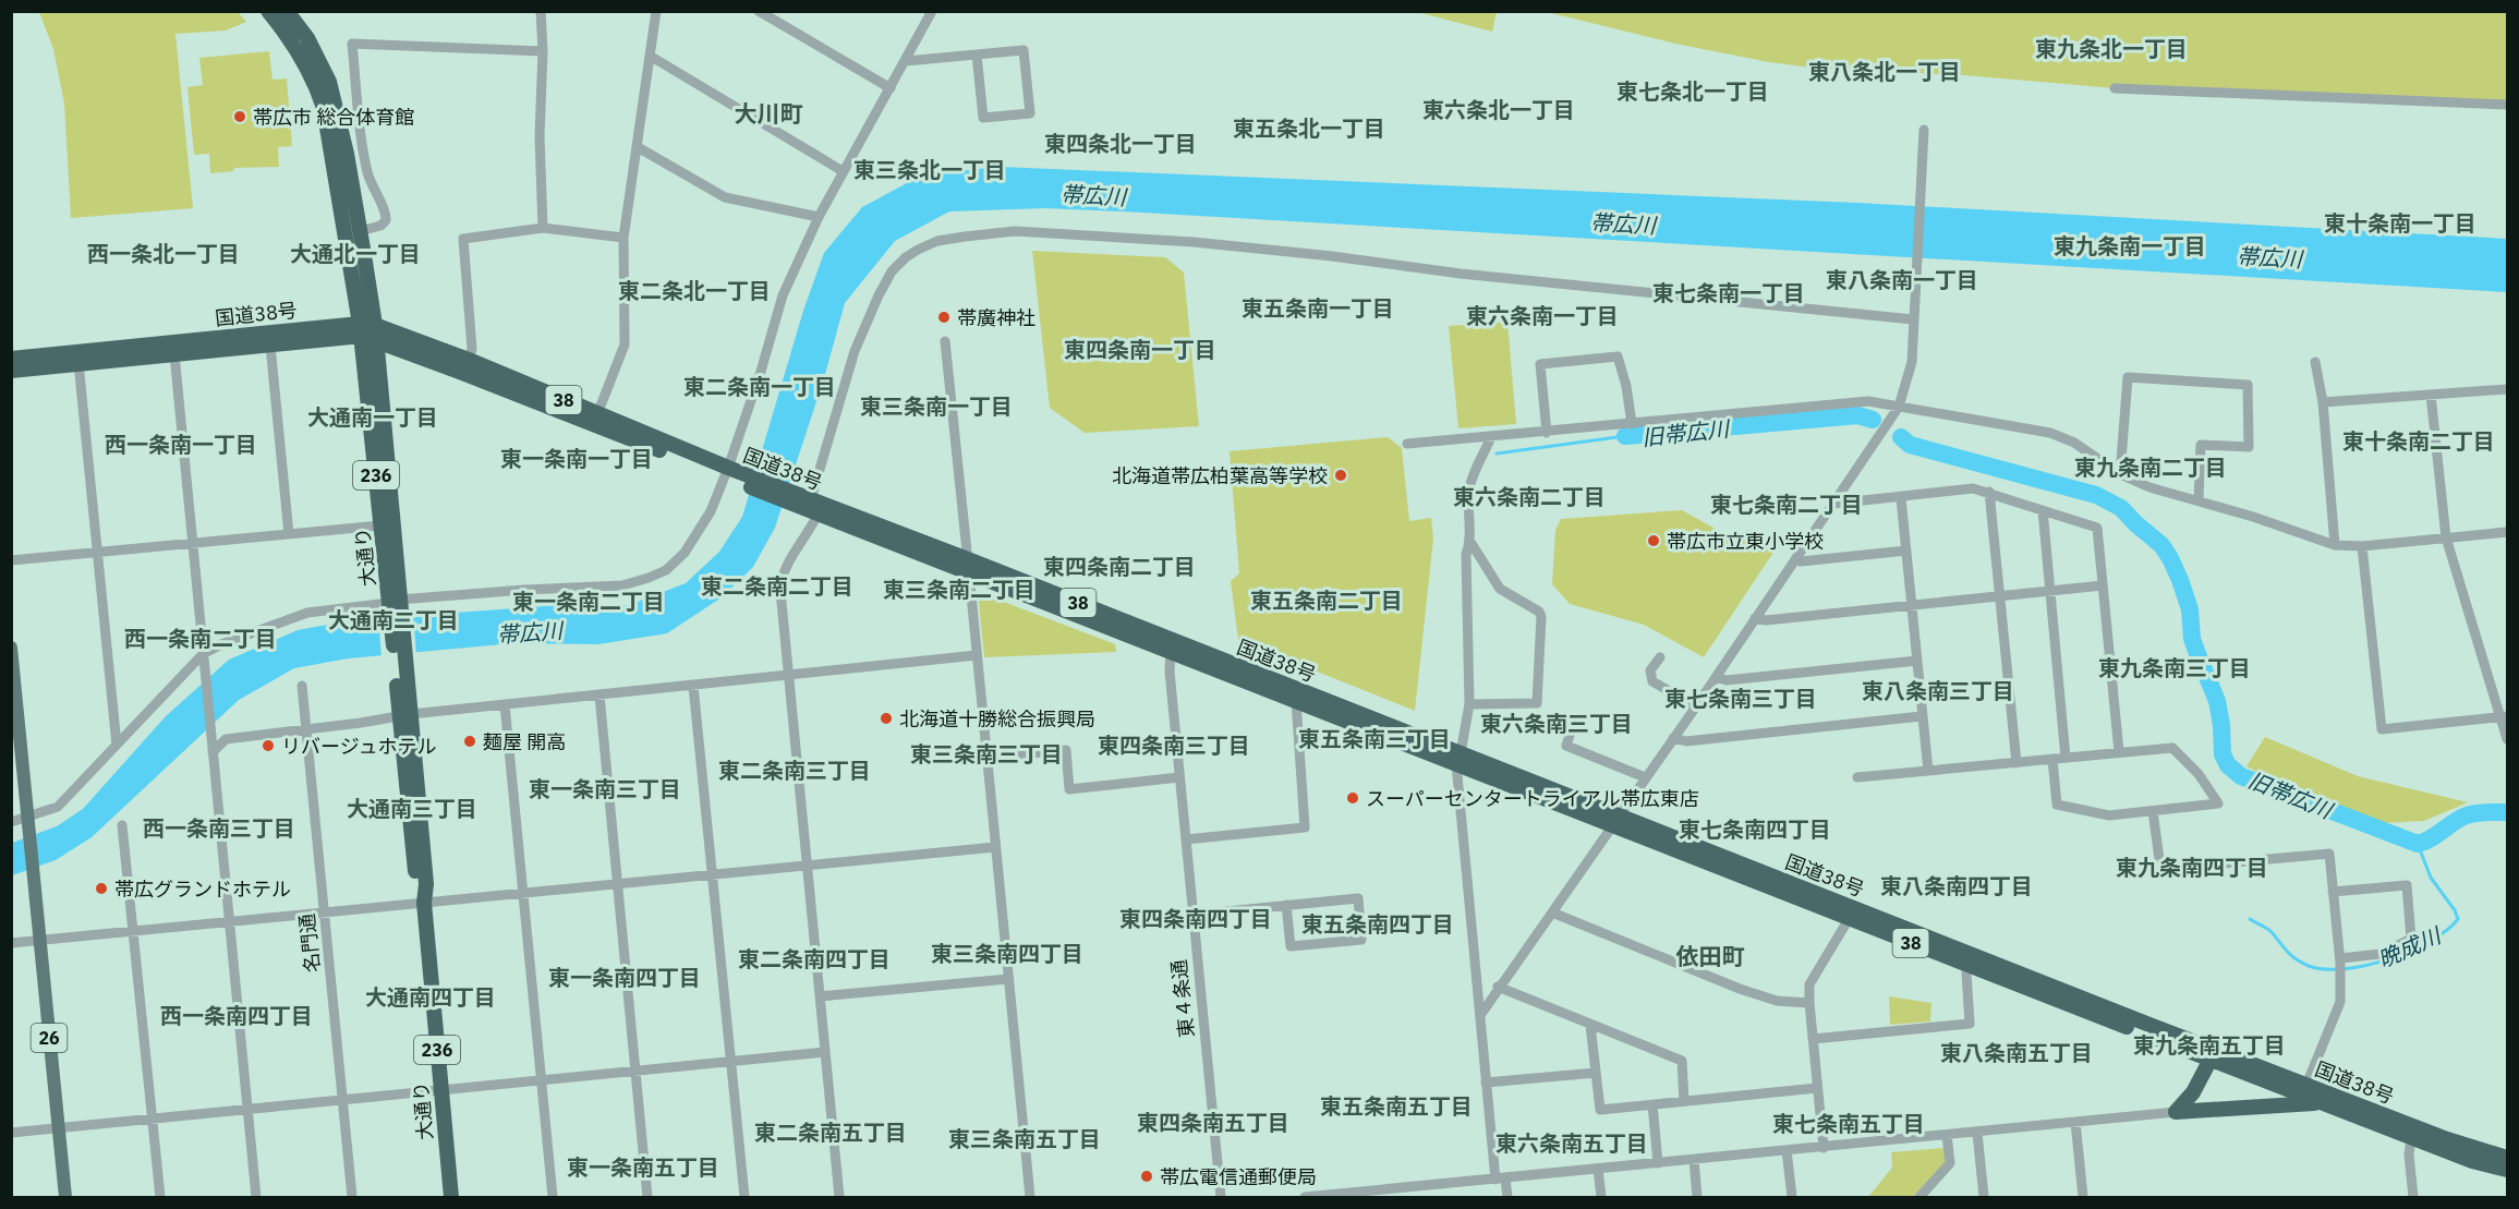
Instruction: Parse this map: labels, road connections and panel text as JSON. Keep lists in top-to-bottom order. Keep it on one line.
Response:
{"streets":{"highway":["国道38号","38","236","大通り"],"main road":["26"],"street":["名門通","東４条通"]},"crossings":[["国道38号","大通り"],["国道38号","東４条通"]],"districts":["東九条北一丁目","東八条北一丁目","東七条北一丁目","東六条北一丁目","大川町","東五条北一丁目","東四条北一丁目","東三条北一丁目","東十条南一丁目","東九条南一丁目","西一条北一丁目","大通北一丁目","東八条南一丁目","東二条北一丁目","東七条南一丁目","東五条南一丁目","東六条南一丁目","東四条南一丁目","東二条南一丁目","東三条南一丁目","大通南一丁目","東十条南二丁目","西一条南一丁目","東一条南一丁目","東九条南二丁目","東六条南二丁目","東七条南二丁目","東四条南二丁目","東二条南二丁目","東三条南二丁目","東五条南二丁目","東一条南二丁目","大通南二丁目","西一条南二丁目","東九条南三丁目","東八条南三丁目","東七条南三丁目","東六条南三丁目","東五条南三丁目","東四条南三丁目","東三条南三丁目","東二条南三丁目","東一条南三丁目","大通南三丁目","西一条南三丁目","東七条南四丁目","東九条南四丁目","東八条南四丁目","東四条南四丁目","東五条南四丁目","東三条南四丁目","依田町","東二条南四丁目","東一条南四丁目","大通南四丁目","西一条南四丁目","東九条南五丁目","東八条南五丁目","東五条南五丁目","東四条南五丁目","東七条南五丁目","東二条南五丁目","東三条南五丁目","東六条南五丁目","東一条南五丁目"],"water":["帯広川","旧帯広川","晩成川"],"places":["帯広市 総合体育館","帯廣神社","北海道帯広柏葉高等学校","帯広市立東小学校","北海道十勝総合振興局","麺屋 開高","リバージュホテル","スーパーセンタートライアル帯広東店","帯広グランドホテル","帯広電信通郵便局"]}
